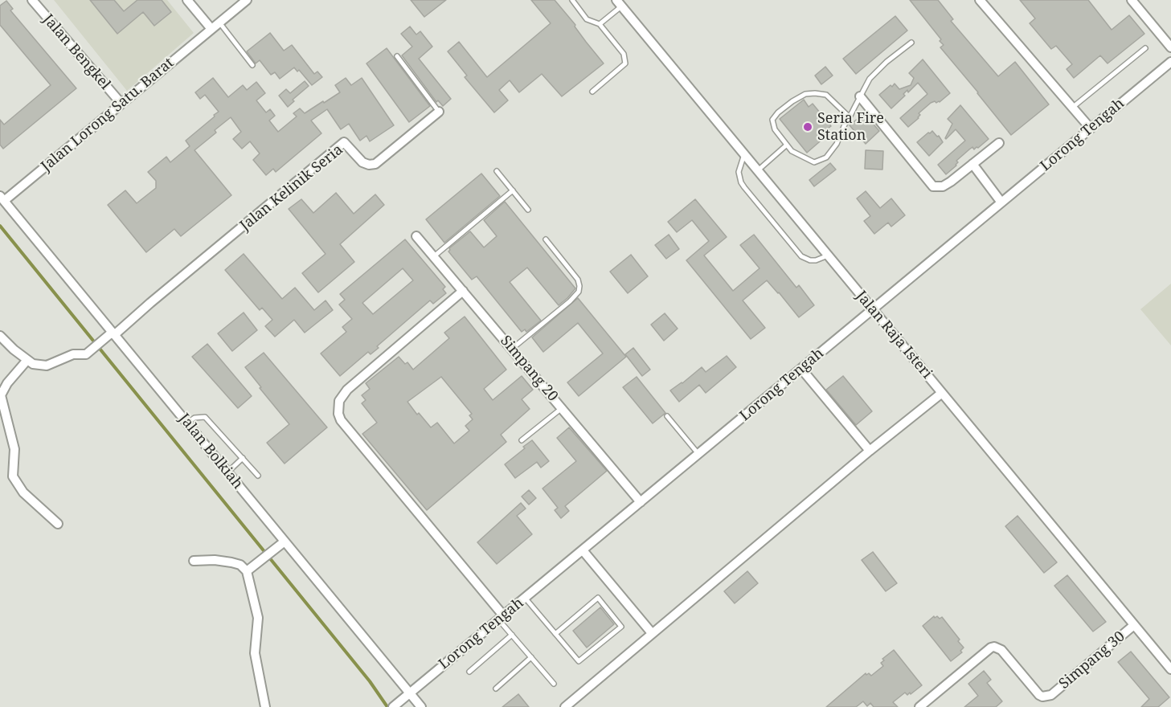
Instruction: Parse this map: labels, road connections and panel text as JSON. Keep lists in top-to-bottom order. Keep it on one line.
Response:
{"streets":{"street":["Jalan Bengkel","Jalan Lorong Satu. Barat","Lorong Tengah","Jalan Kelinik Seria","Jalan Raja Isteri","Simpang 20","Jalan Bolkiah","Simpang 30"]},"crossings":[["Jalan Bengkel","Jalan Lorong Satu. Barat"],["Jalan Lorong Satu. Barat","Jalan Bolkiah"],["Lorong Tengah","Jalan Raja Isteri"],["Lorong Tengah","Simpang 20"],["Lorong Tengah","Jalan Bolkiah"],["Jalan Kelinik Seria","Jalan Bolkiah"],["Jalan Raja Isteri","Simpang 30"]],"places":["Seria Fire Station"]}
